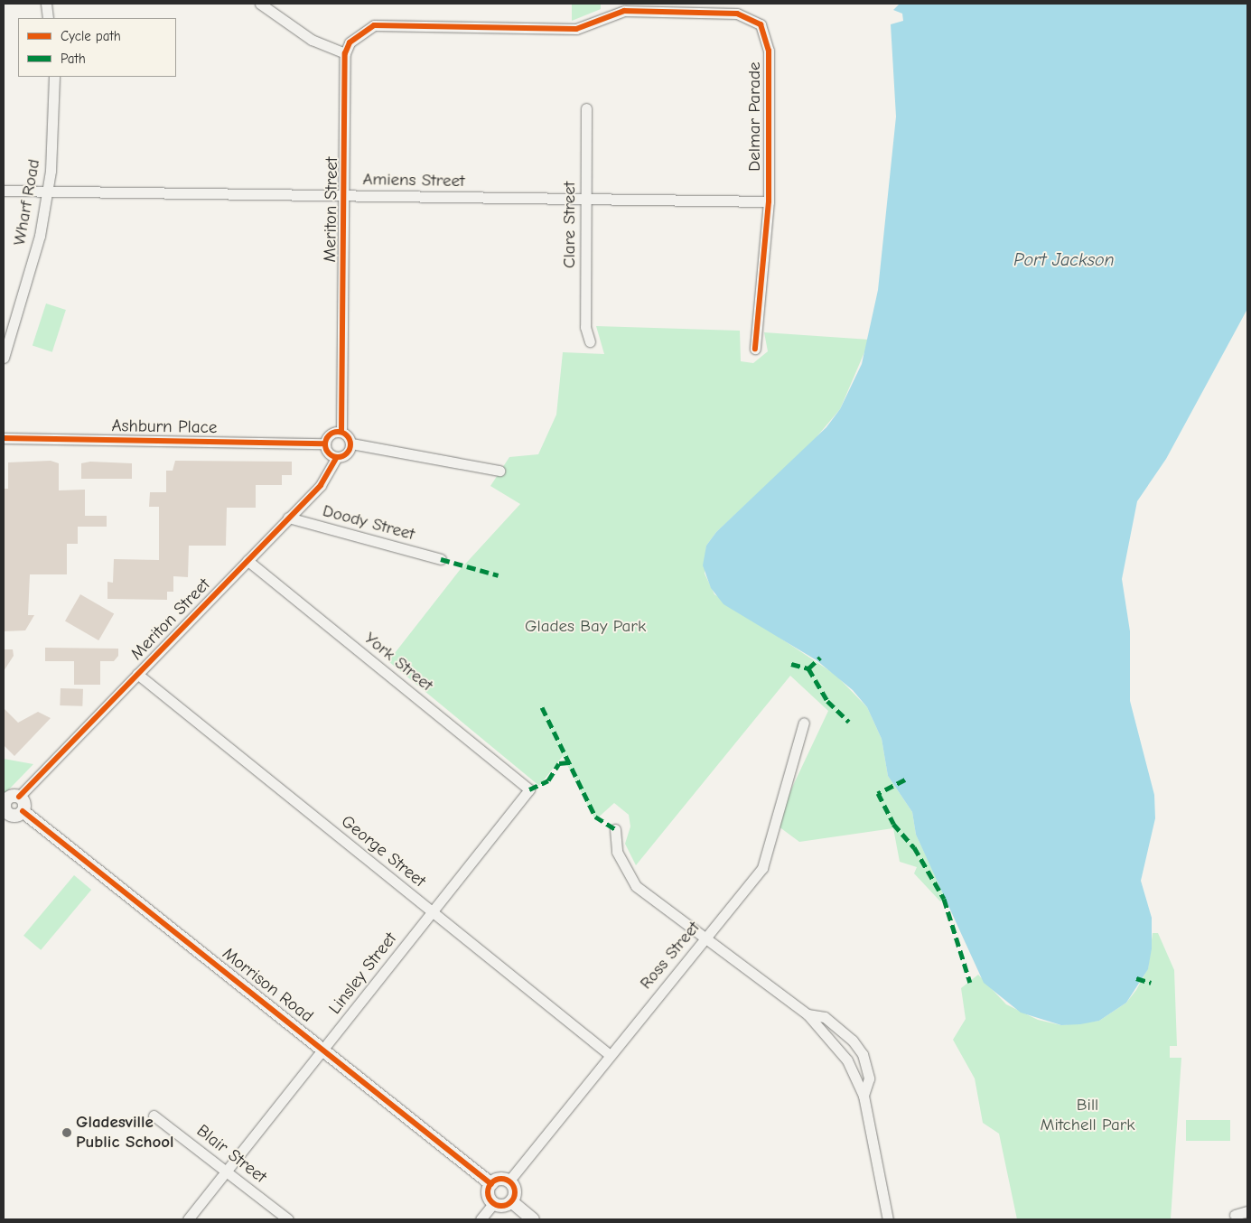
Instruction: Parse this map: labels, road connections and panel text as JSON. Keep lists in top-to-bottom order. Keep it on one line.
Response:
{"streets":{"street":["Delmar Parade","Amiens Street","Wharf Road","Meriton Street","Clare Street","Ashburn Place","Doody Street","York Street","George Street","Ross Street","Linsley Street","Morrison Road","Blair Street"]},"crossings":[["Delmar Parade","Amiens Street"],["Delmar Parade","Meriton Street"],["Amiens Street","Wharf Road"],["Amiens Street","Meriton Street"],["Amiens Street","Clare Street"],["Meriton Street","Ashburn Place"],["Meriton Street","Doody Street"],["Meriton Street","York Street"],["Meriton Street","George Street"],["Meriton Street","Morrison Road"],["York Street","Linsley Street"],["George Street","Ross Street"],["George Street","Linsley Street"],["Ross Street","Morrison Road"],["Linsley Street","Morrison Road"],["Linsley Street","Blair Street"]],"water":["Port Jackson"],"parks":["Glades Bay Park","Bill Mitchell Park"],"places":["Gladesville Public School"],"legend":["Cycle path","Path"]}
